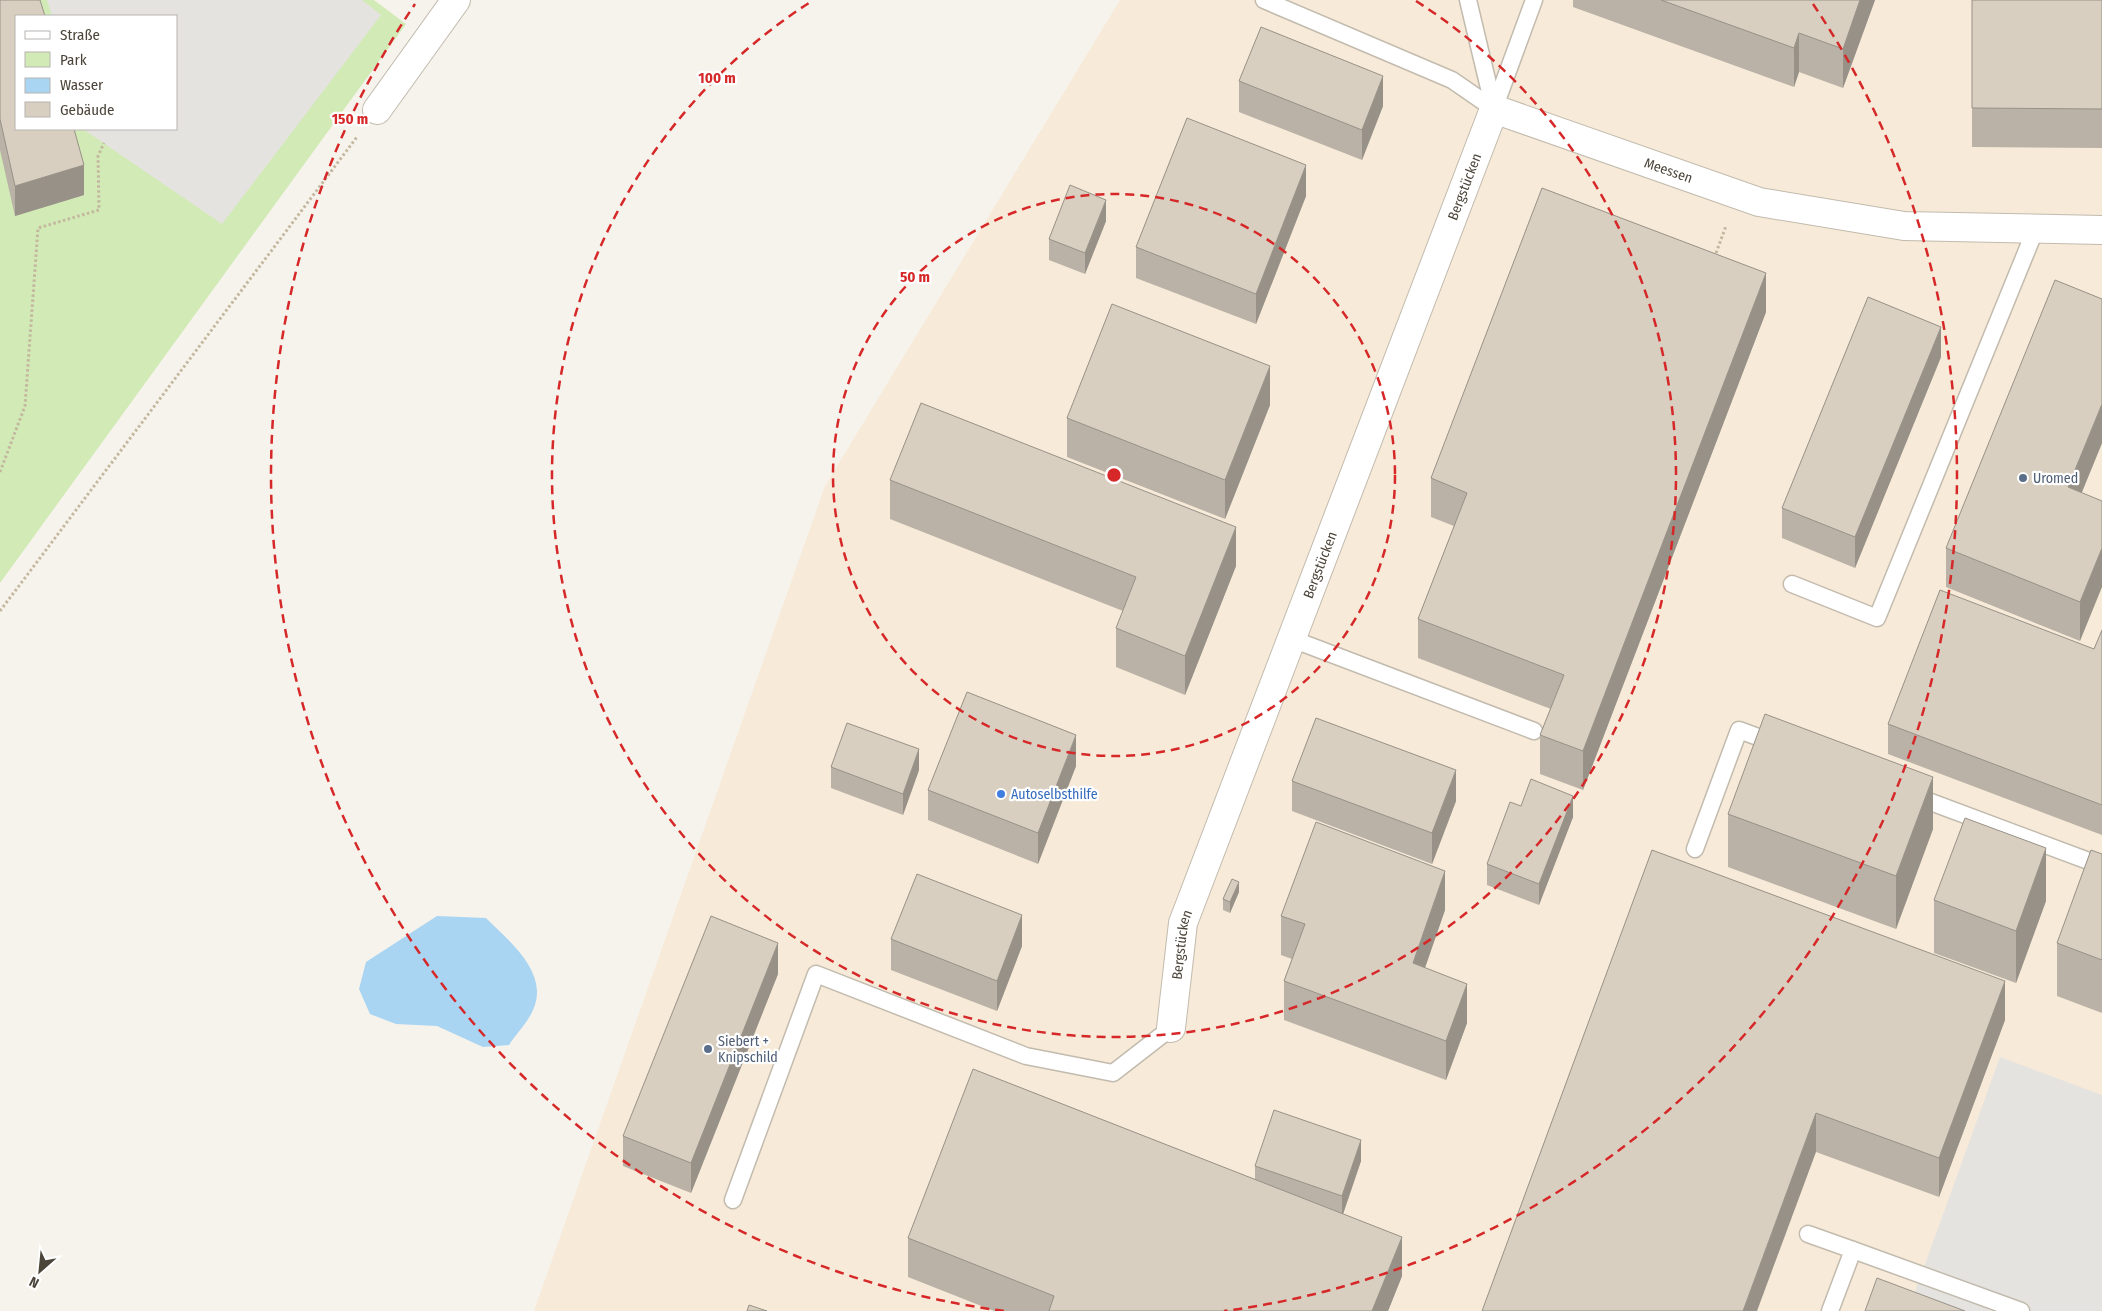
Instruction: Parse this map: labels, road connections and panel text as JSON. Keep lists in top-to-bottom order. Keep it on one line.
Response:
{"streets":{"street":["Meessen","Bergstücken"]},"crossings":[["Meessen","Bergstücken"]],"places":["Uromed","Autoselbsthilfe","Siebert + Knipschild"],"legend":["Straße","Park","Wasser","Gebäude"],"north":"bottom left","rings":["100 m","150 m","50 m"]}
